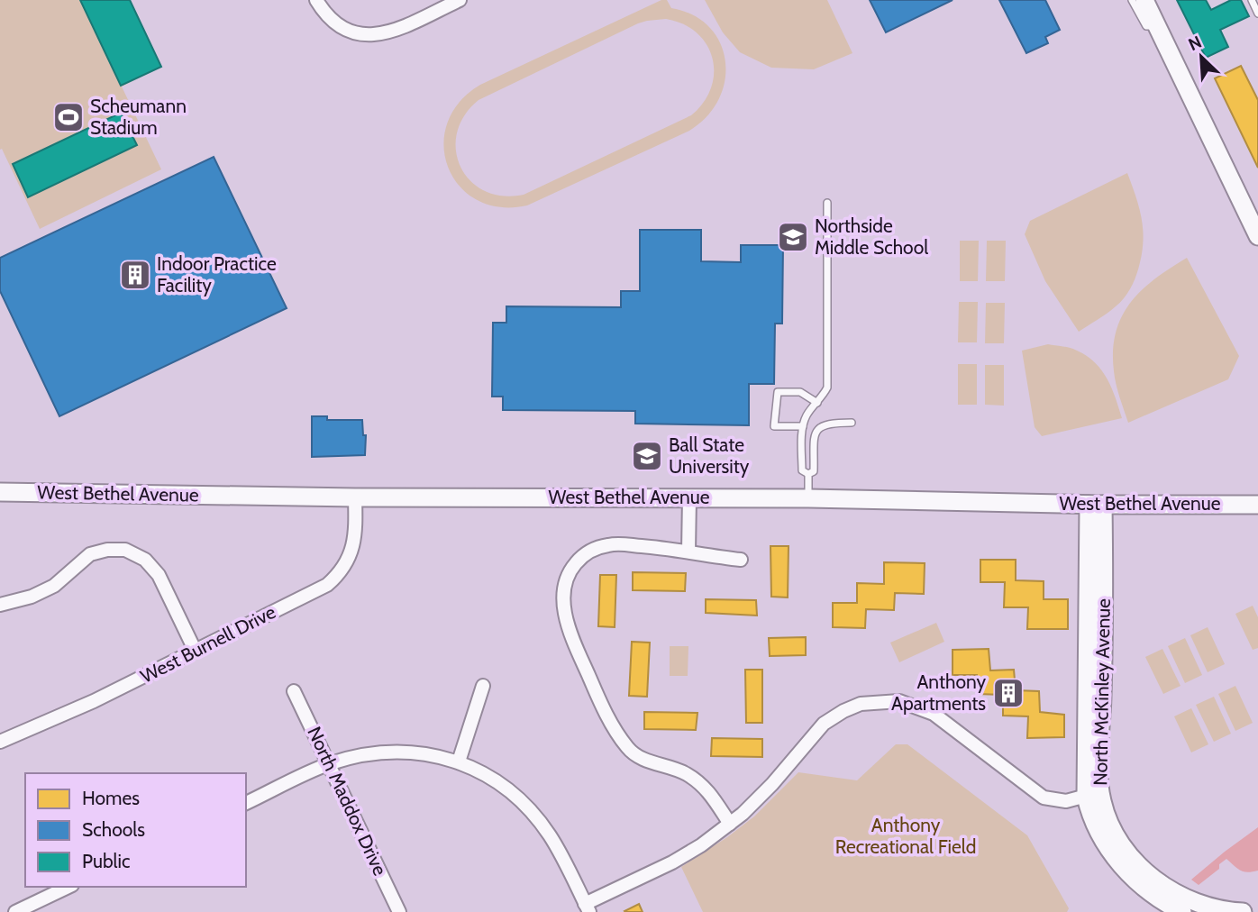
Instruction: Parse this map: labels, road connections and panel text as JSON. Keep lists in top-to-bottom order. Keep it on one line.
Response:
{"streets":{"main road":["West Bethel Avenue","North McKinley Avenue"],"street":["West Burnell Drive","North Maddox Drive"]},"crossings":[["West Bethel Avenue","West Burnell Drive"],["West Bethel Avenue","North McKinley Avenue"]],"parks":["Anthony Recreational Field"],"places":{"sports":["Scheumann Stadium"],"school or university":["Northside Middle School","Ball State University"],"building":["Indoor Practice Facility","Anthony Apartments"]},"legend":["Homes","Schools","Public"],"north":"top left"}
